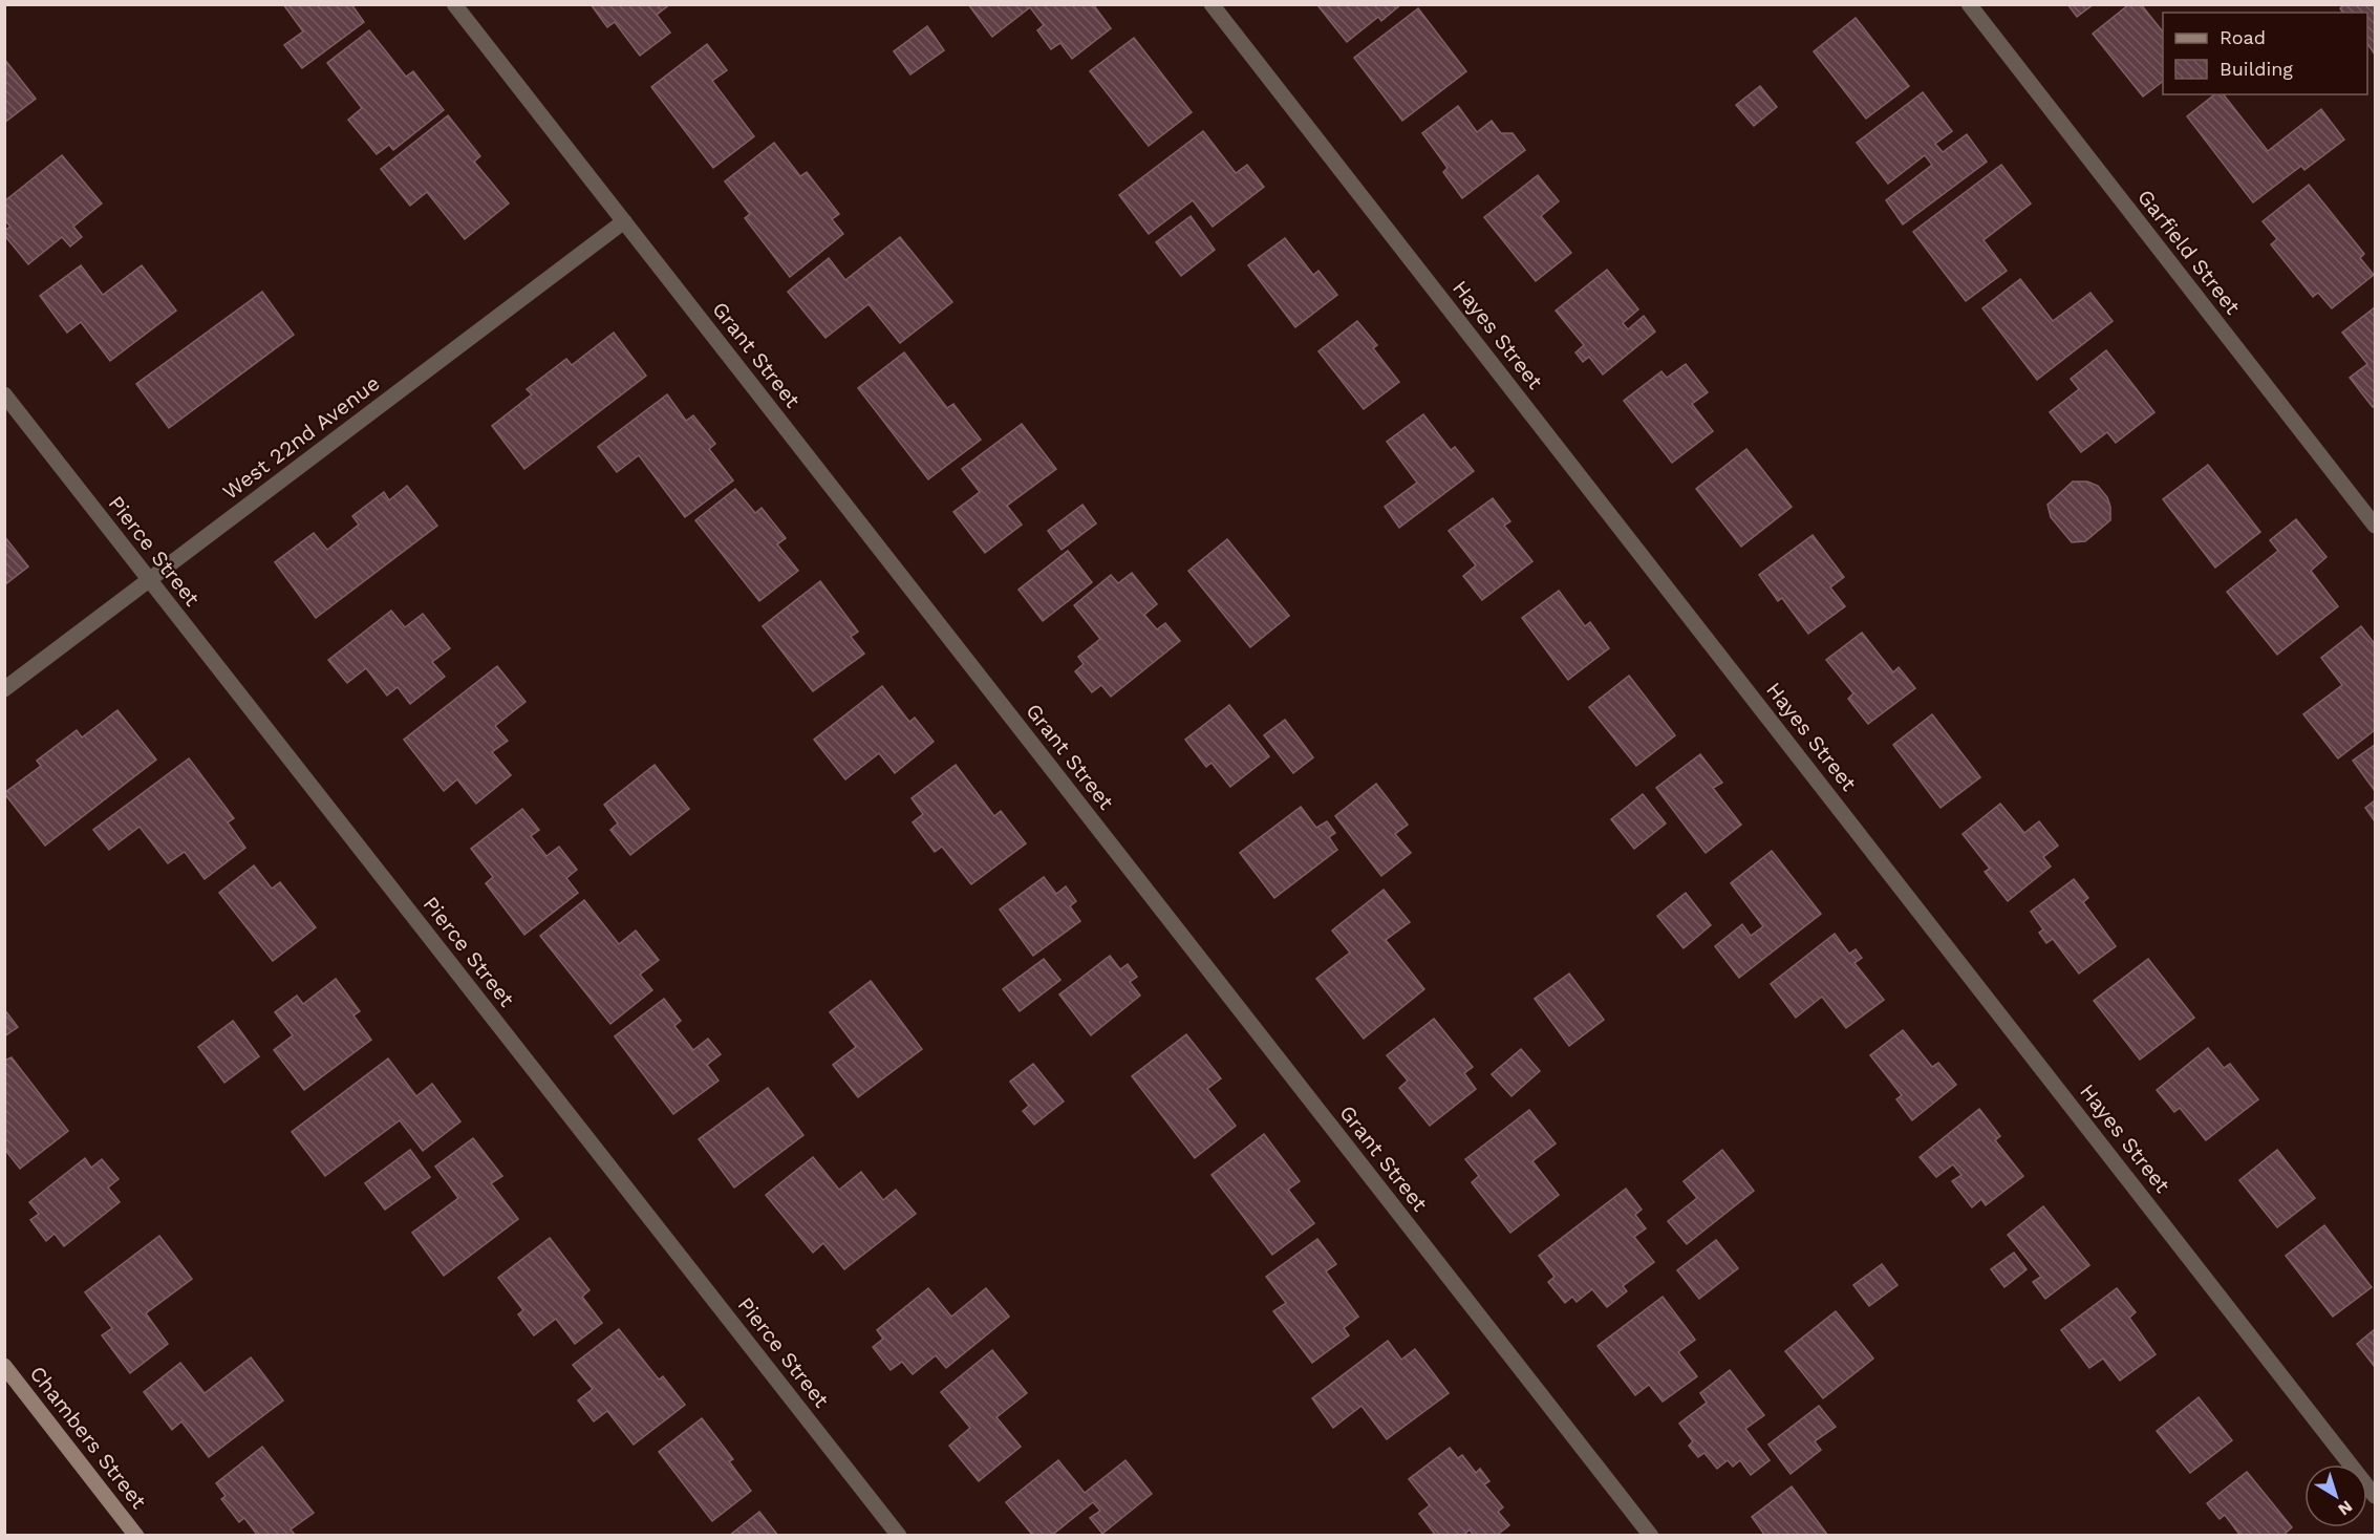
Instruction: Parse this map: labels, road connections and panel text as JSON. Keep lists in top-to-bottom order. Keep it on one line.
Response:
{"streets":{"main road":["Chambers Street"],"street":["Garfield Street","Hayes Street","Grant Street","West 22nd Avenue","Pierce Street"]},"crossings":[["Grant Street","West 22nd Avenue"],["West 22nd Avenue","Pierce Street"]],"legend":["Road","Building"],"north":"bottom right"}
